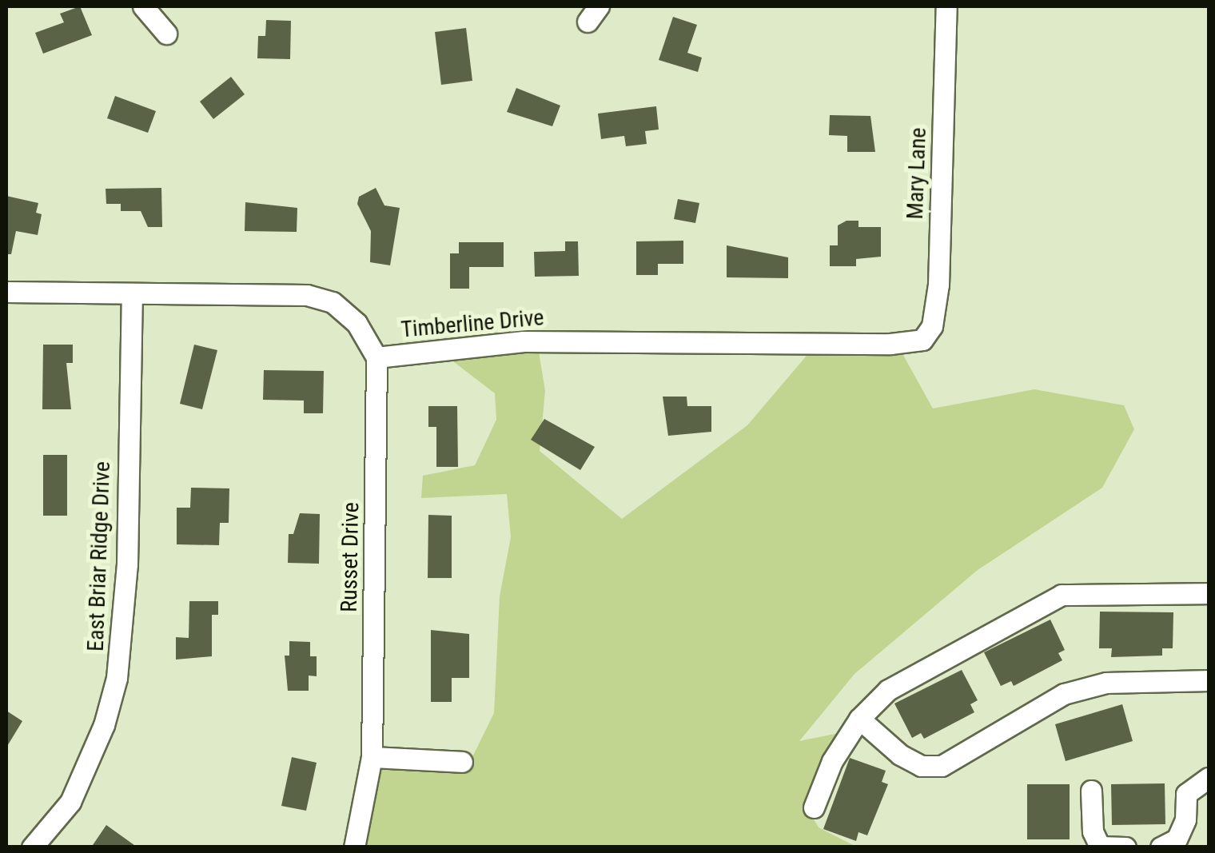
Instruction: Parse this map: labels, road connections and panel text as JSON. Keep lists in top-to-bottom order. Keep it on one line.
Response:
{"streets":{"street":["Mary Lane","Timberline Drive","East Briar Ridge Drive","Russet Drive"]},"crossings":[["Mary Lane","Timberline Drive"],["Timberline Drive","East Briar Ridge Drive"],["Timberline Drive","Russet Drive"]]}
